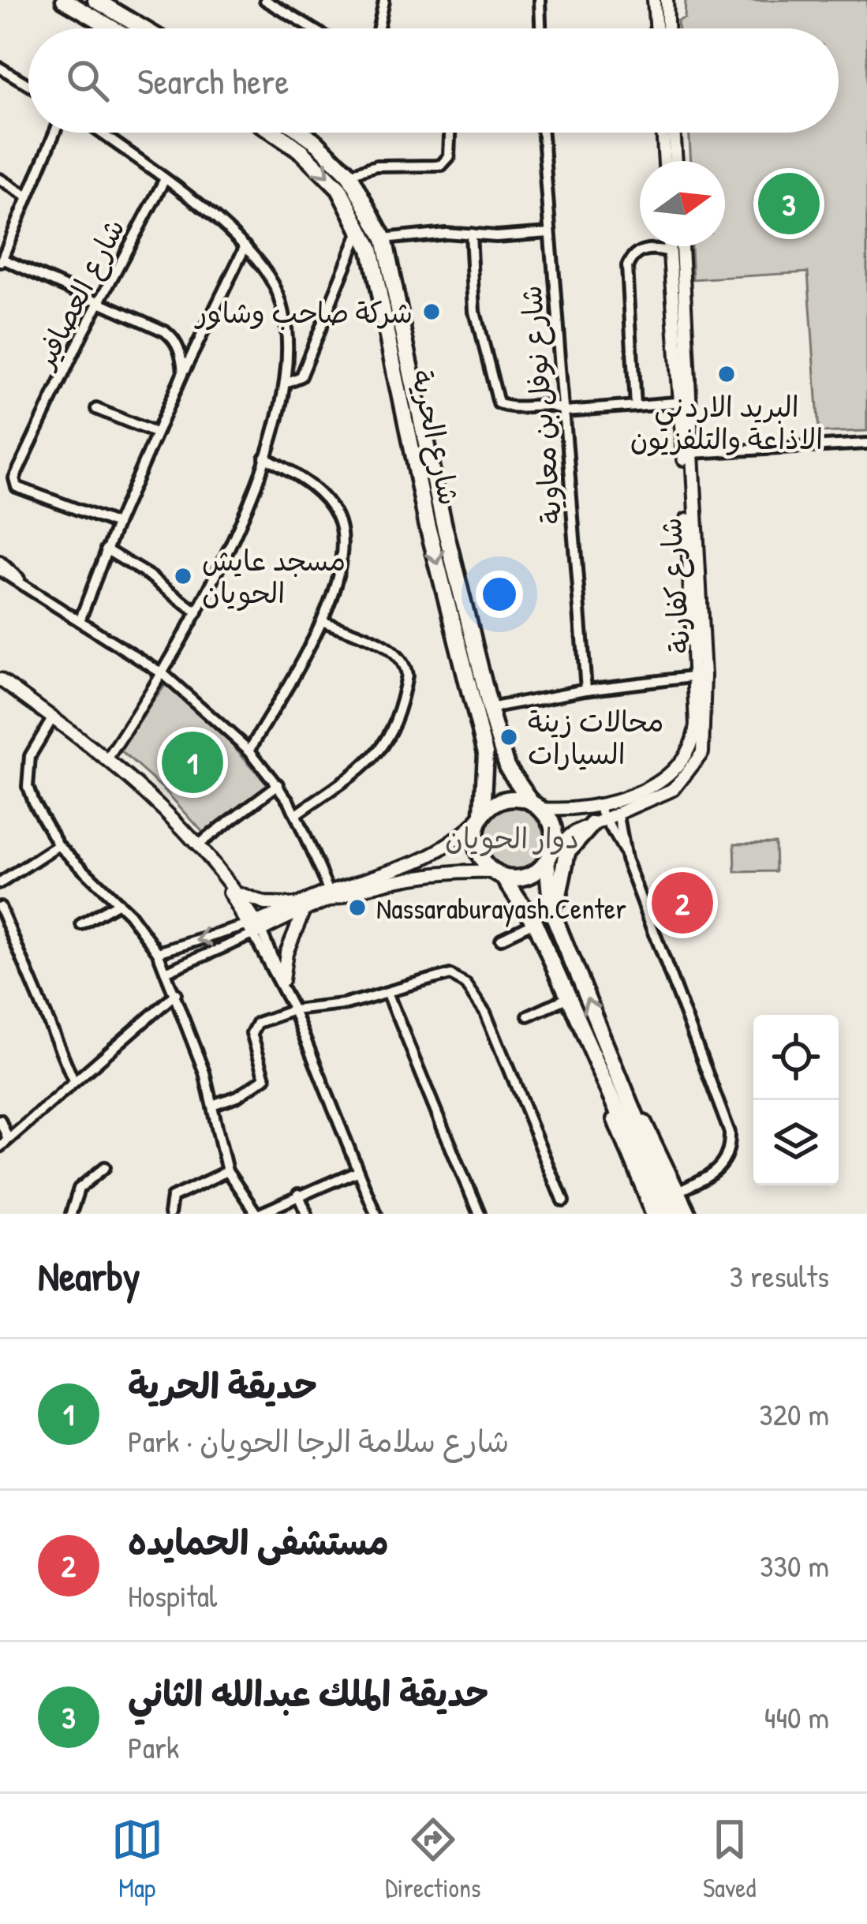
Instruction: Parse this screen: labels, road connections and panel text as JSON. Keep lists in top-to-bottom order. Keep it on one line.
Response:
{"streets":{"highway":["شارع الحرية"],"street":["شارع العصافير","شارع نوفل بن معاوية","شارع كفارنة"]},"crossings":[["شارع الحرية","شارع كفارنة"]],"parks":["دوار الحويان"],"places":["شركة صاحب وشاور","البريد الاردني الاذاعة والتلفزيون","مسجد عايش الحويان","محالات زينة السيارات","Nassaraburayash.Center"],"north":"right","page":{"search":"Search here","pins":["3","1","2"],"heading":["Nearby","3 results"],"list":[{"mark":"1","name":"حديقة الحرية","note":"Park · شارع سلامة الرجا الحويان","value":"320 m"},{"mark":"2","name":"مستشفى الحمايده","note":"Hospital","value":"330 m"},{"mark":"3","name":"حديقة الملك عبدالله الثاني","note":"Park","value":"440 m"}],"nav":["Map","Directions","Saved"]}}
